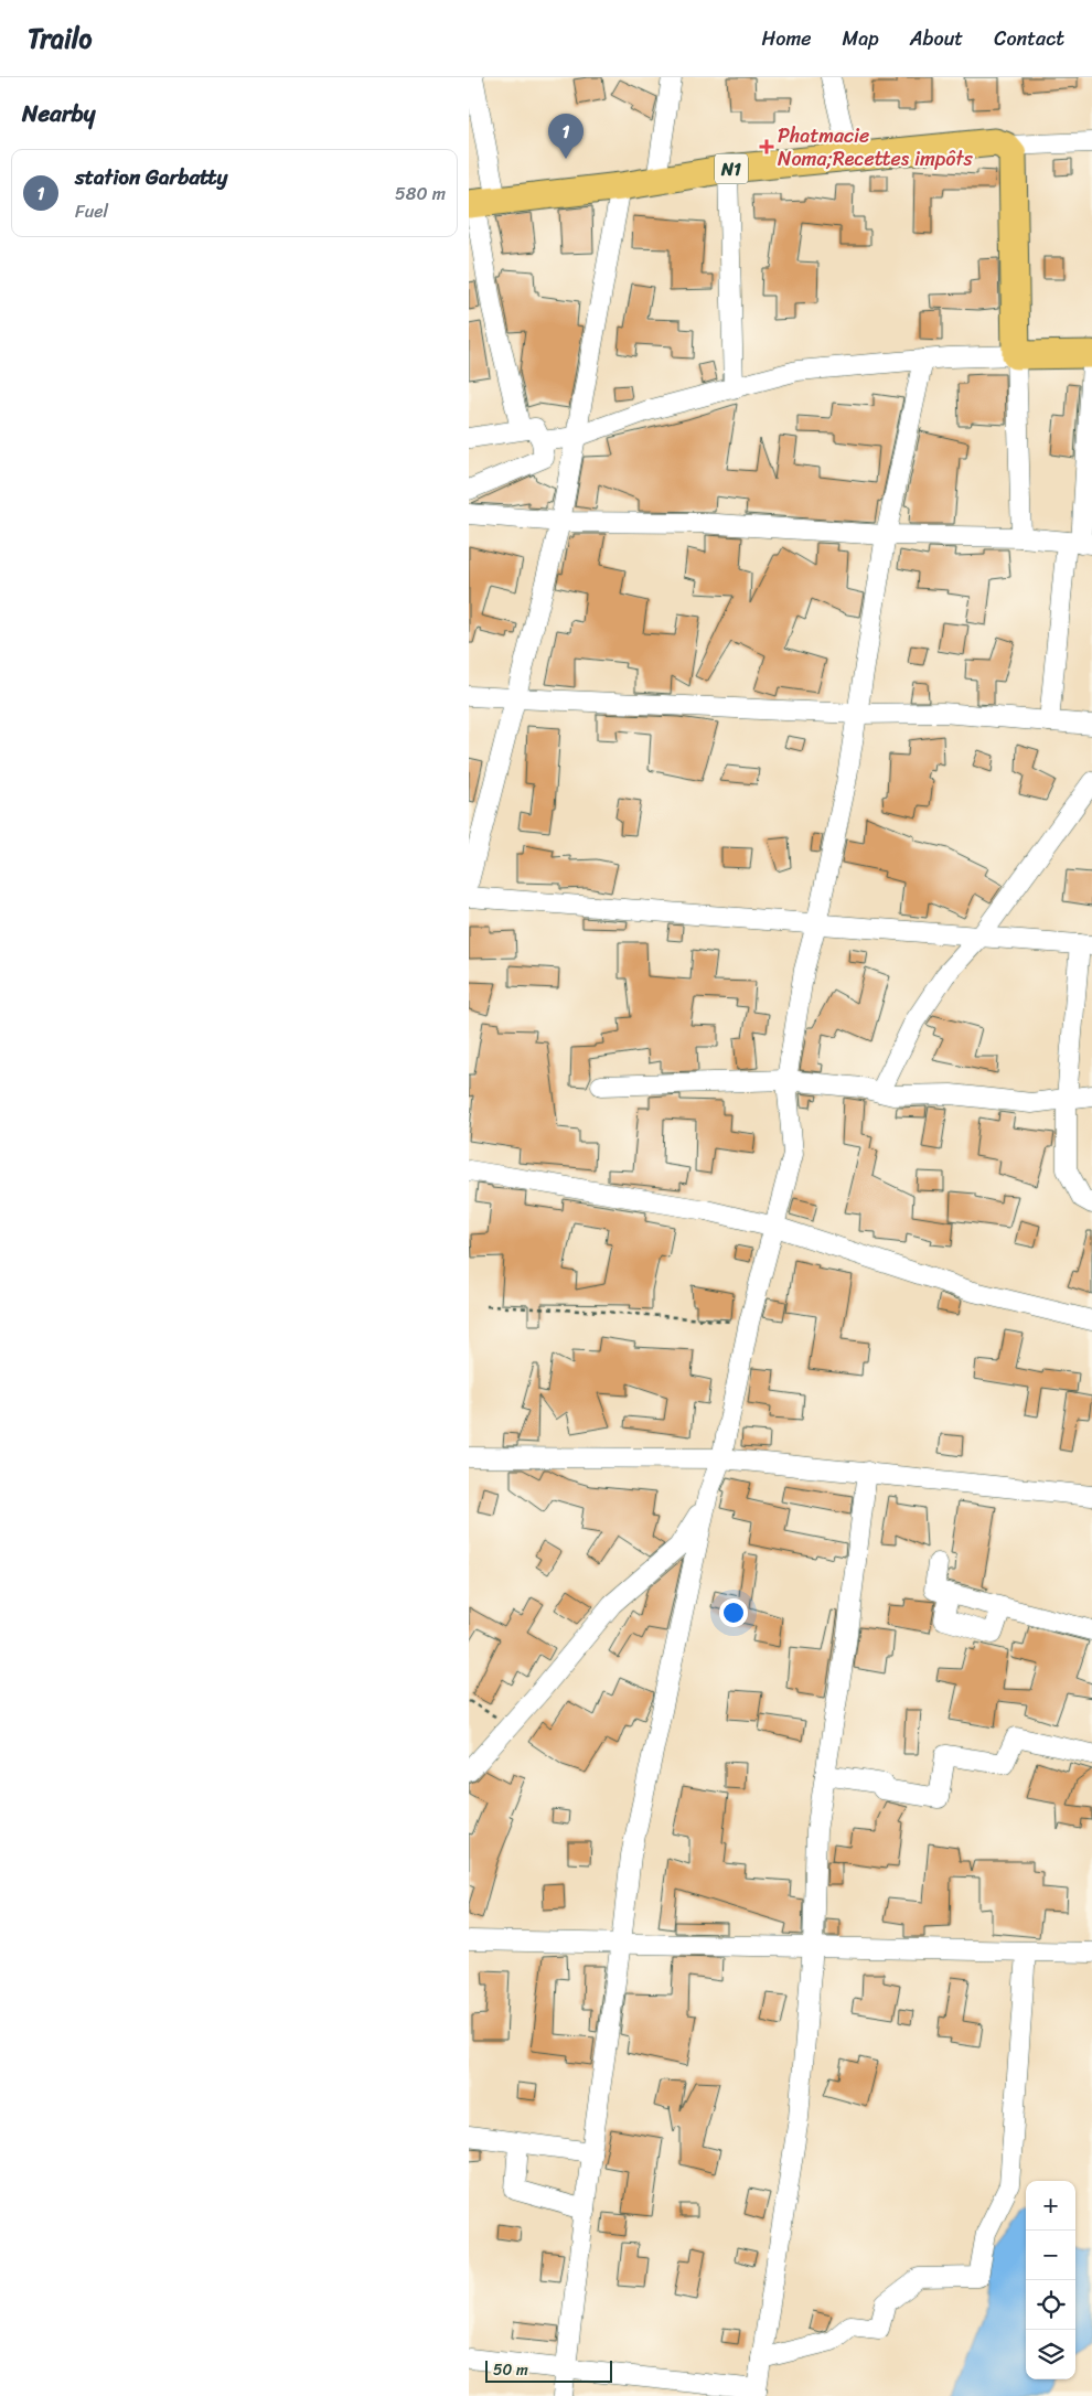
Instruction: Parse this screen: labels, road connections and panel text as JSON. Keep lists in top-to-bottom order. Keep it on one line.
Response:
{"streets":{"highway":["N1"]},"places":{"health":["Phatmacie Noma;Recettes impôts"]},"scale_bar":"50 m","page":{"header":"Trailo","nav":["Home","Map","About","Contact"],"heading":"Nearby","pins":"1","list":[{"mark":"1","name":"station Garbatty","note":"Fuel","value":"580 m"}],"map_buttons":["+","−"],"scale":"50 m"}}
